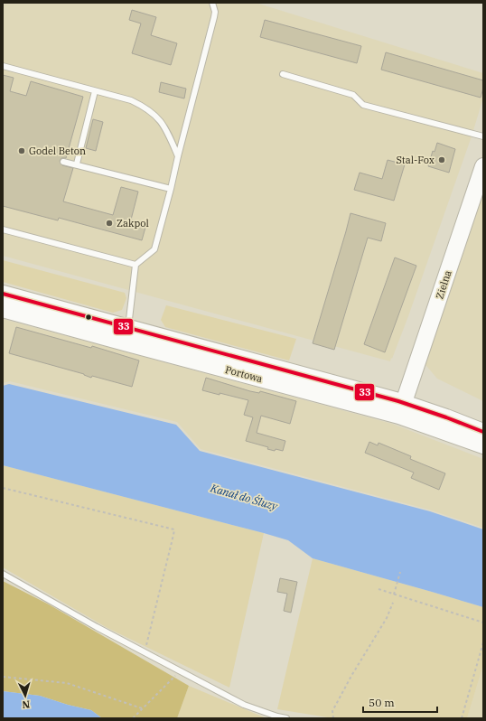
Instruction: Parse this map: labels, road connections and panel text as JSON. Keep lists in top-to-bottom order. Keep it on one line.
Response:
{"streets":{"street":["Zielna","Portowa"]},"crossings":[["Zielna","Portowa"]],"water":["Kanał do Śluzy"],"places":["Godel Beton","Stal-Fox","Zakpol"],"lines":["transit line 33"],"scale_bar":"50 m","north":"bottom"}
